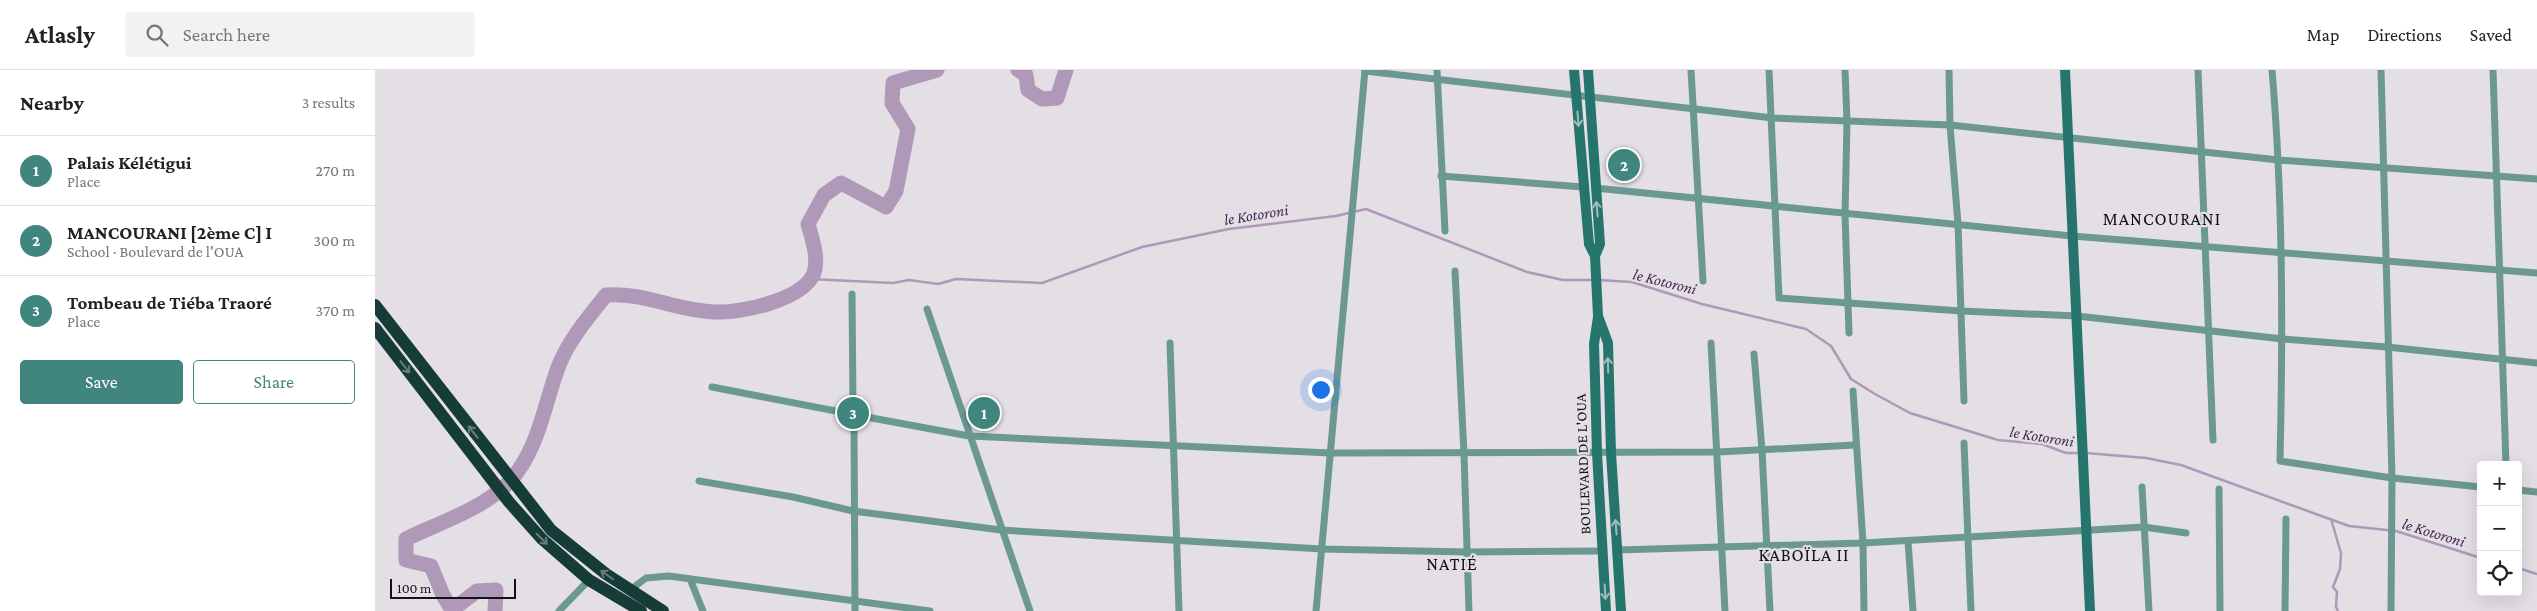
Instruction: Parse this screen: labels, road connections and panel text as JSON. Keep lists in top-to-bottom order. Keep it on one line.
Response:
{"streets":{"main road":["BOULEVARD DE L'OUA"]},"districts":["MANCOURANI","KABOÏLA II","NATIÉ"],"water":["le Kotoroni"],"scale_bar":"100 m","page":{"header":"Atlasly","search":"Search here","nav":["Map","Directions","Saved"],"heading":["Nearby","3 results"],"list":[{"mark":"1","name":"Palais Kélétigui","note":"Place","value":"270 m"},{"mark":"2","name":"MANCOURANI [2ème C] I","note":"School · Boulevard de l'OUA","value":"300 m"},{"mark":"3","name":"Tombeau de Tiéba Traoré","note":"Place","value":"370 m"}],"pins":["2","1","3"],"buttons":["Save","Share"],"map_buttons":["+","−"],"scale":"100 m"}}
